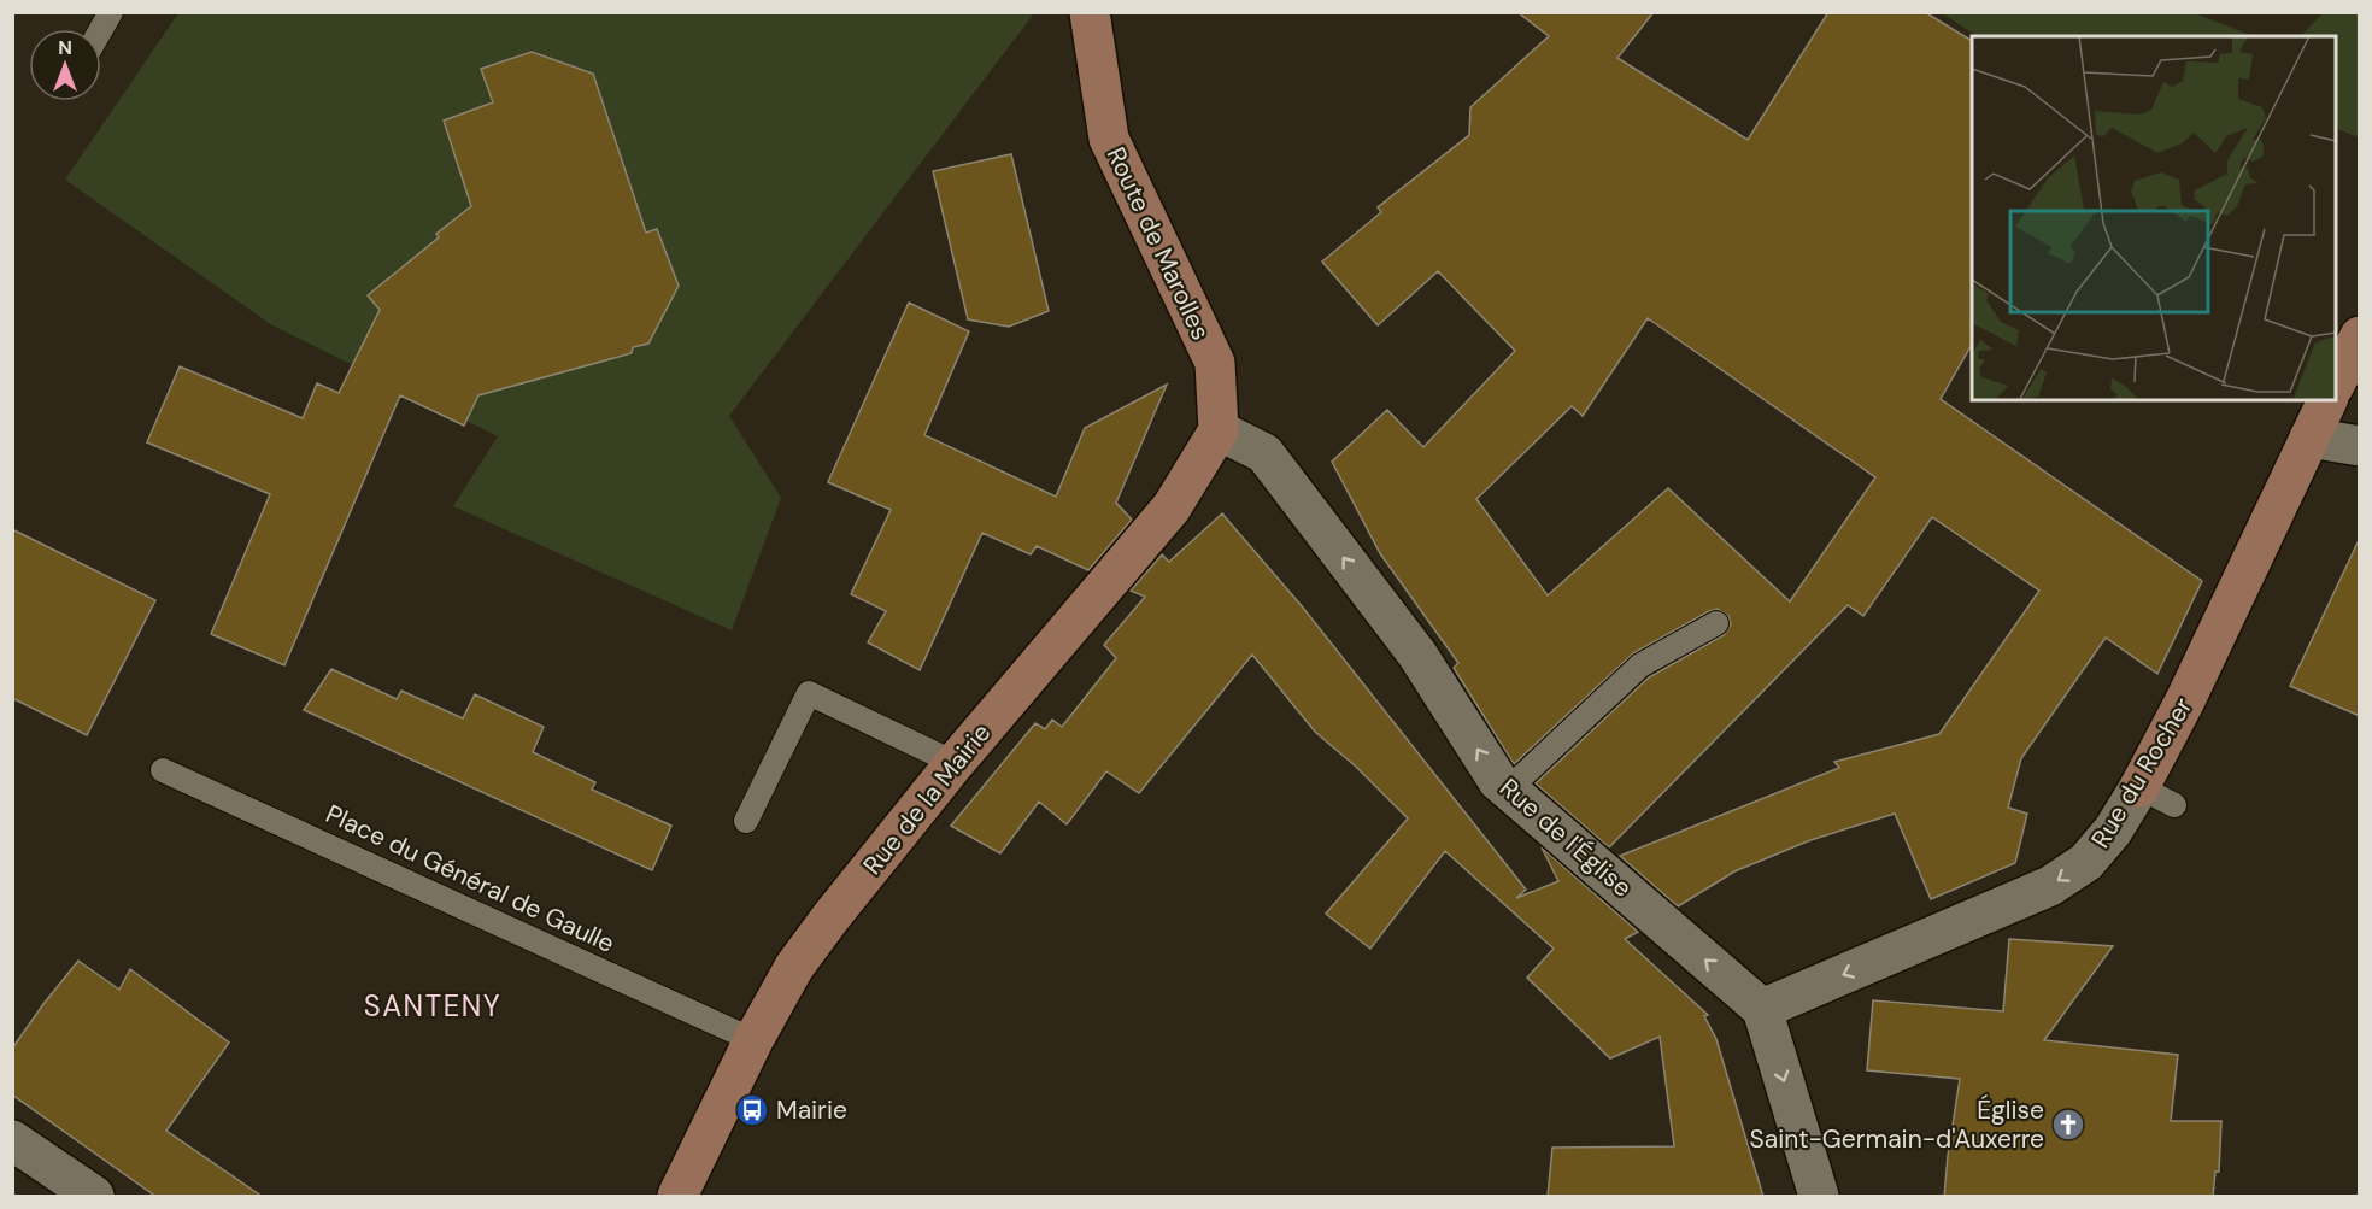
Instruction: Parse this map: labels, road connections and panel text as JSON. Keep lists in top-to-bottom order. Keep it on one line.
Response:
{"streets":{"street":["Route de Marolles","Rue du Rocher","Rue de la Mairie","Rue de l'Église"],"lane":["Place du Général de Gaulle"]},"crossings":[["Route de Marolles","Rue de la Mairie"],["Route de Marolles","Rue de l'Église"],["Rue du Rocher","Rue de l'Église"],["Rue de la Mairie","Rue de l'Église"],["Rue de la Mairie","Place du Général de Gaulle"]],"one_way":["Rue du Rocher","Rue de l'Église"],"districts":["SANTENY"],"places":{"bus stop":["Mairie"],"church":["Église Saint-Germain-d'Auxerre"]},"north":"top"}
